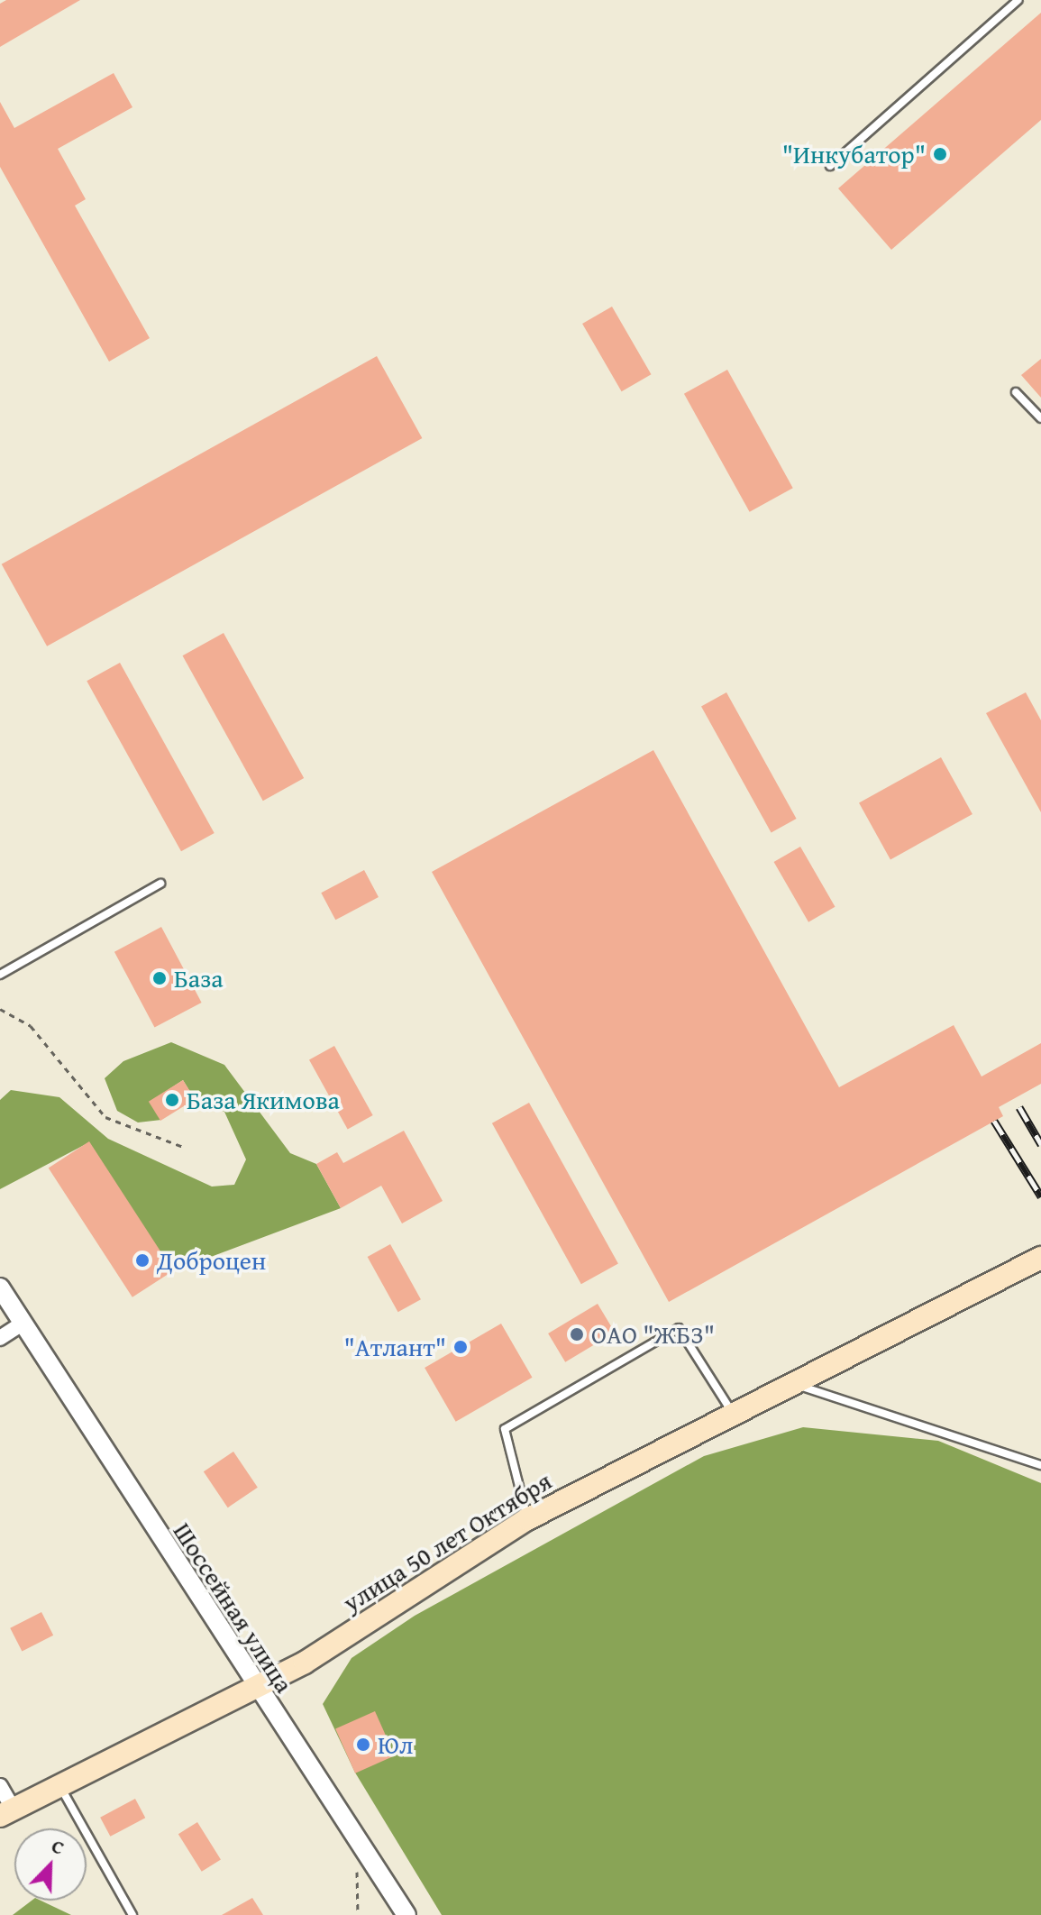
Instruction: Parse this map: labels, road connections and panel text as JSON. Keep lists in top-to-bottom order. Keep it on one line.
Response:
{"streets":{"main road":["улица 50 лет Октября"],"street":["Шоссейная улица"]},"crossings":[["улица 50 лет Октября","Шоссейная улица"]],"places":["\"Инкубатор\"","База","База Якимова","Доброцен","ОАО \"ЖБЗ\"","\"Атлант\"","Юл"],"north":"top right"}
